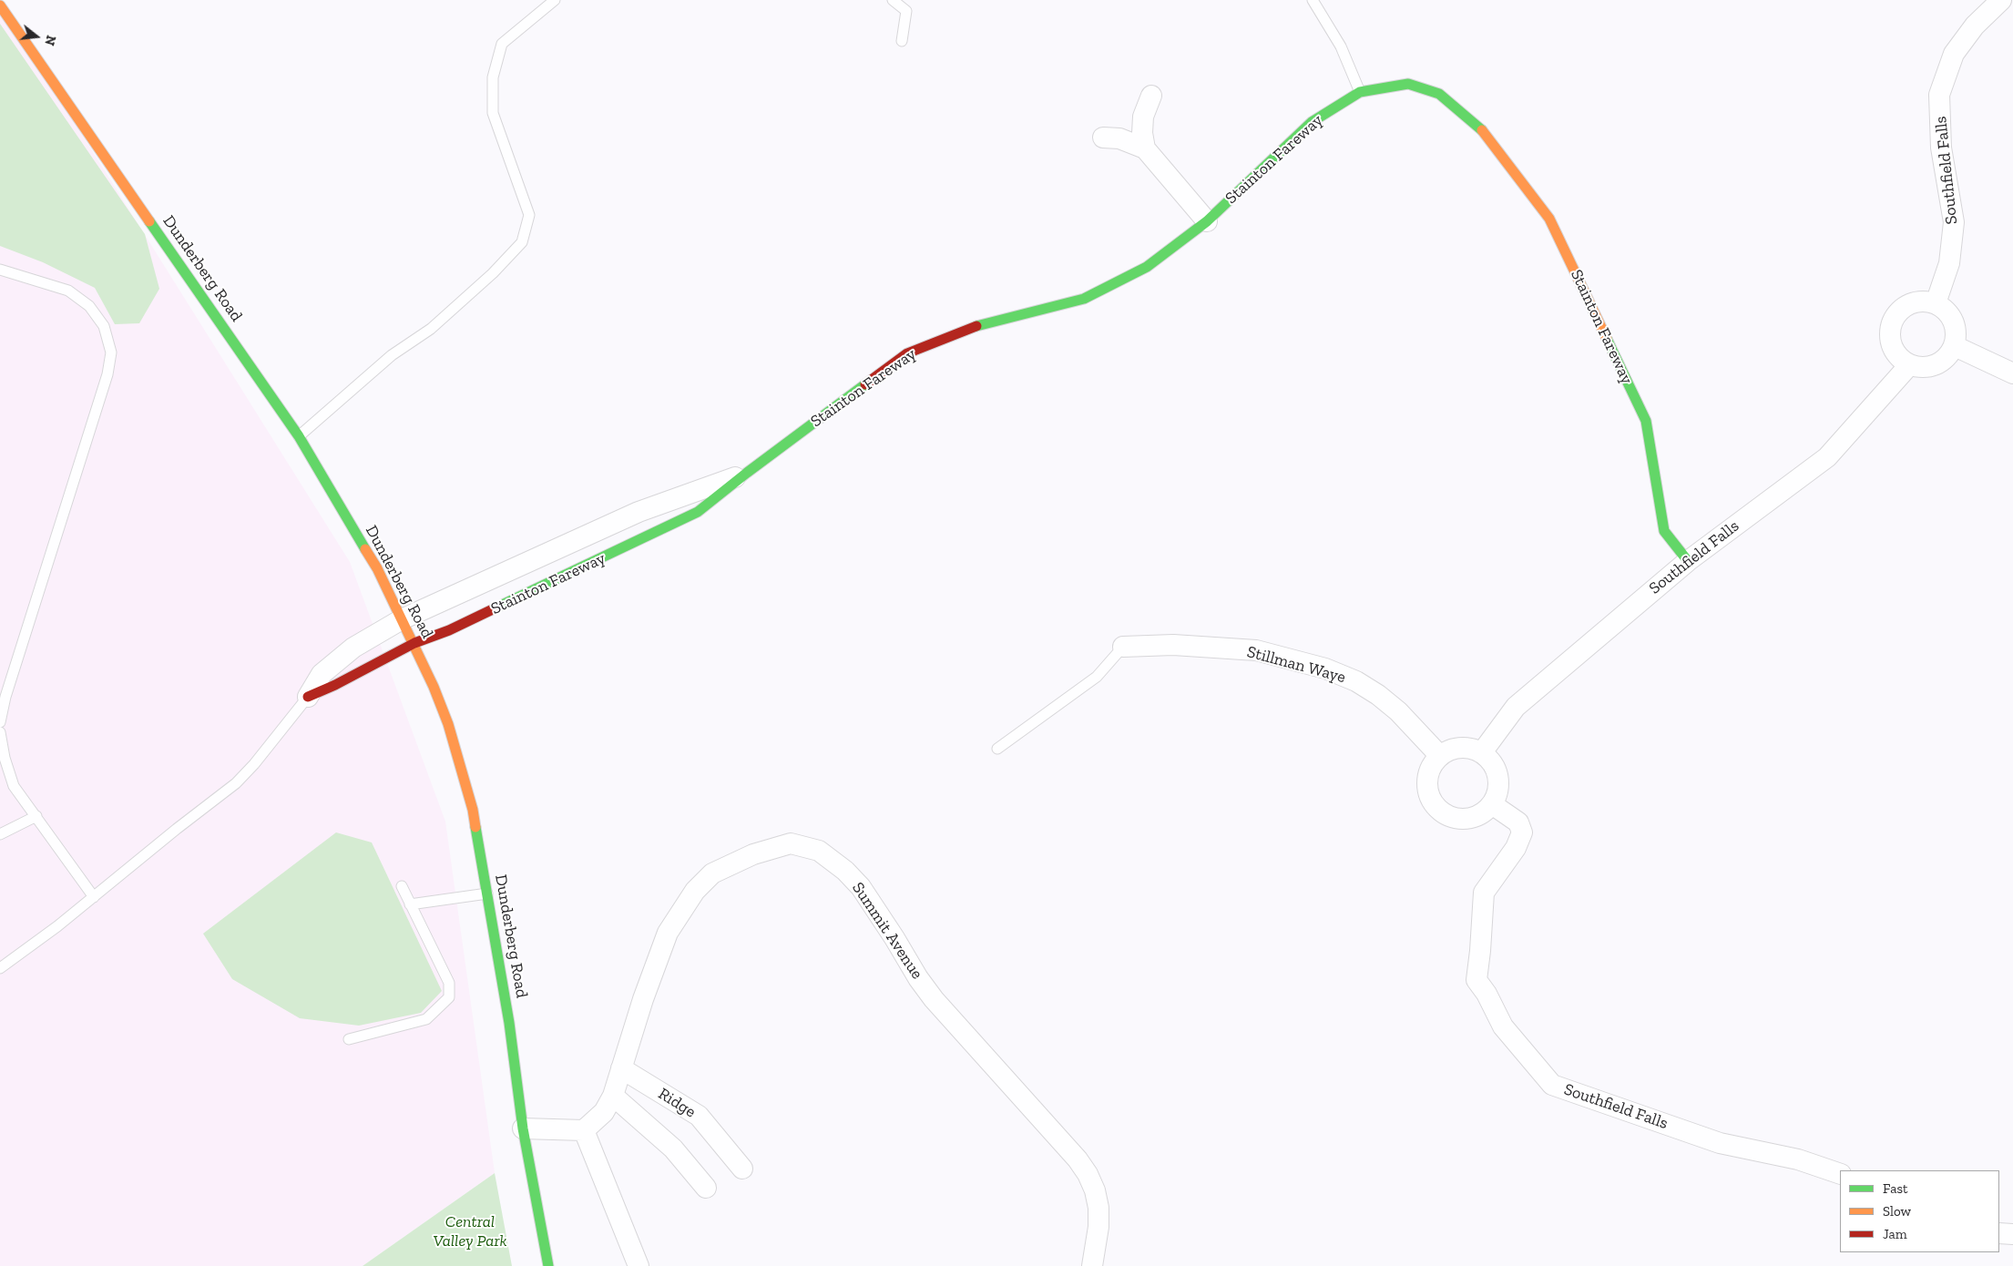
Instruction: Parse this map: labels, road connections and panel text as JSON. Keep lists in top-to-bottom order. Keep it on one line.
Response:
{"streets":{"street":["Stainton Fareway","Southfield Falls","Dunderberg Road","Stillman Waye","Summit Avenue","Ridge"]},"crossings":[["Stainton Fareway","Southfield Falls"],["Stainton Fareway","Dunderberg Road"],["Southfield Falls","Stillman Waye"],["Summit Avenue","Ridge"]],"parks":["Central Valley Park"],"legend":["Fast","Slow","Jam"],"north":"right"}
